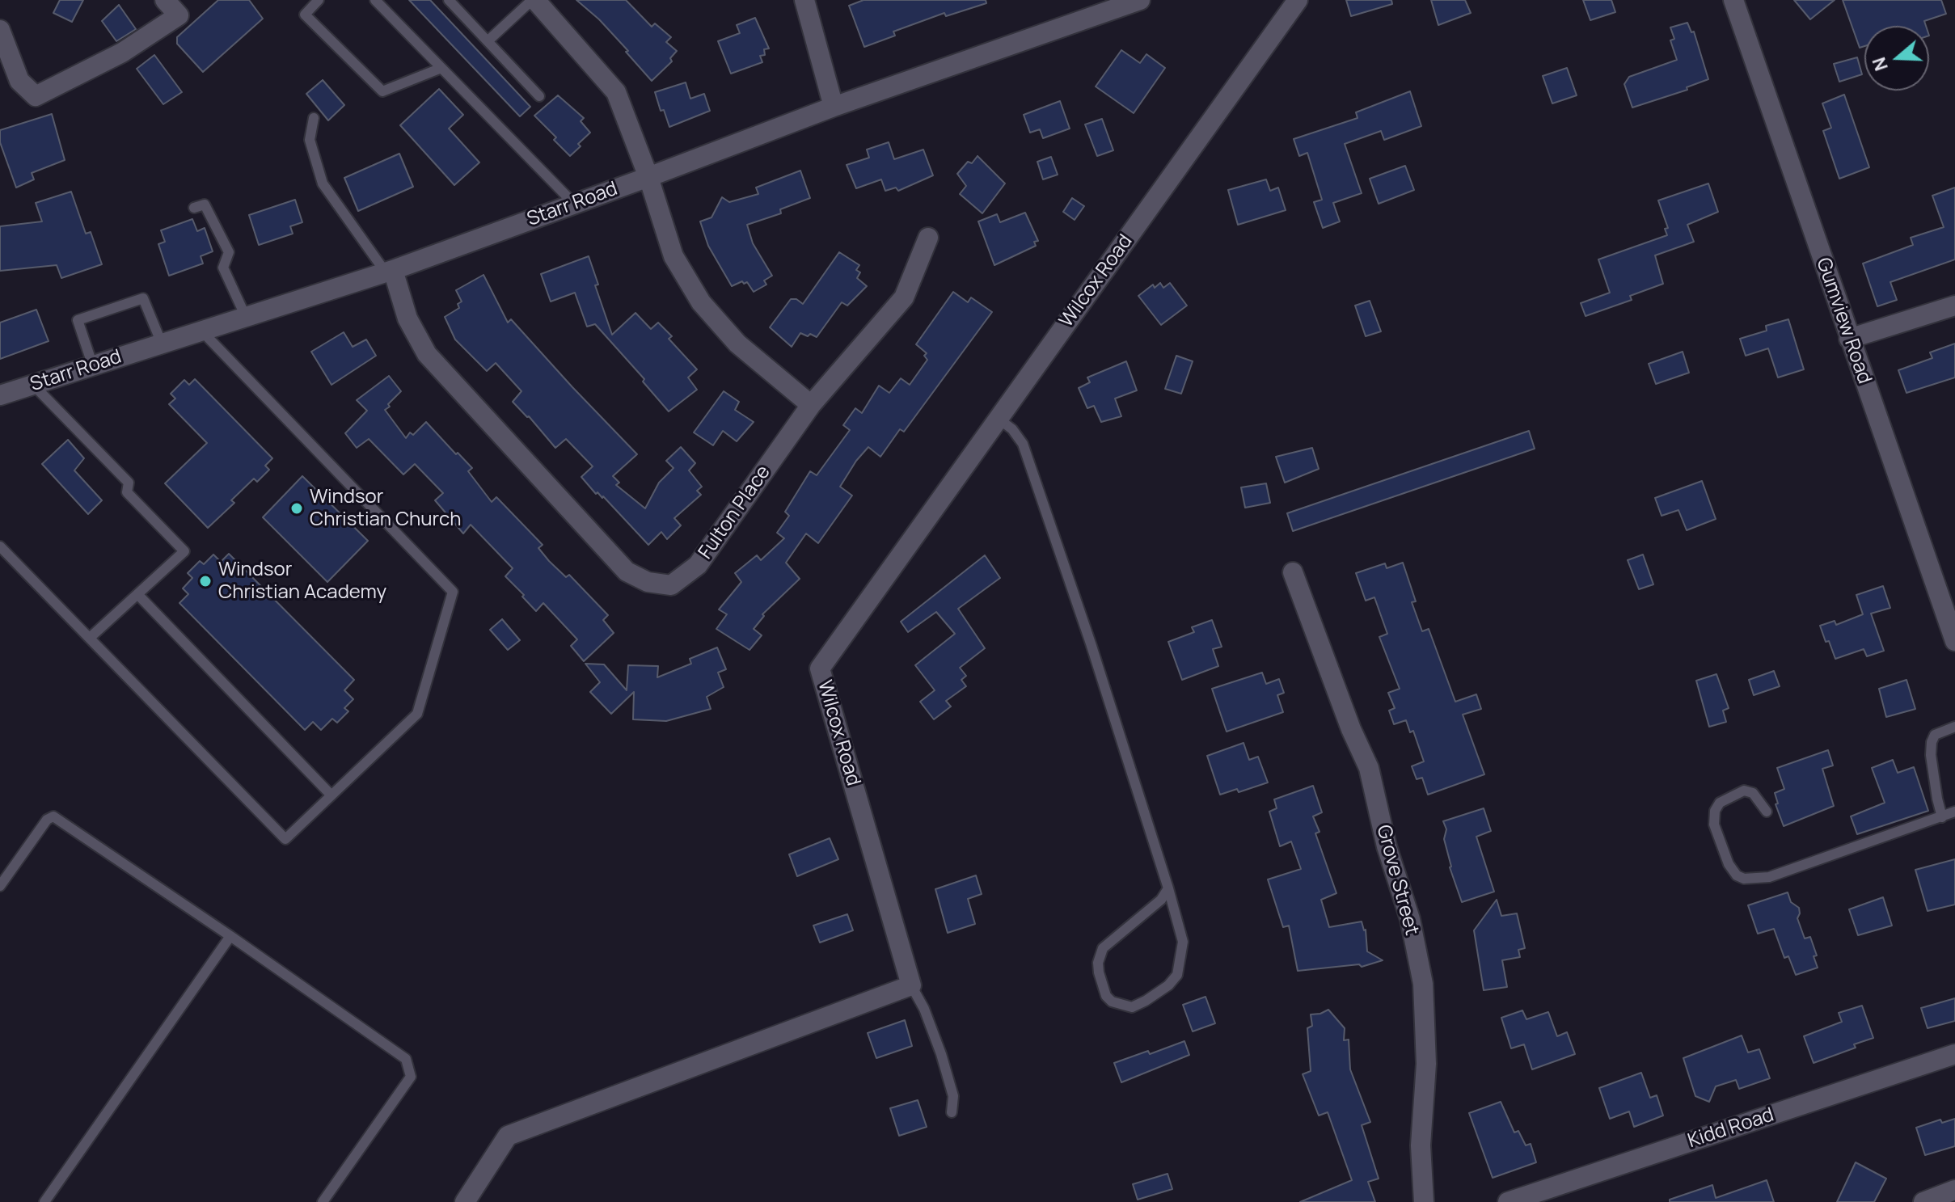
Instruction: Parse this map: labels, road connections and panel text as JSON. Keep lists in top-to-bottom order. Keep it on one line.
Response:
{"streets":{"street":["Starr Road","Wilcox Road","Gumview Road","Fulton Place","Grove Street","Kidd Road"]},"crossings":[["Starr Road","Fulton Place"]],"places":["Windsor Christian Church","Windsor Christian Academy"],"north":"left"}
